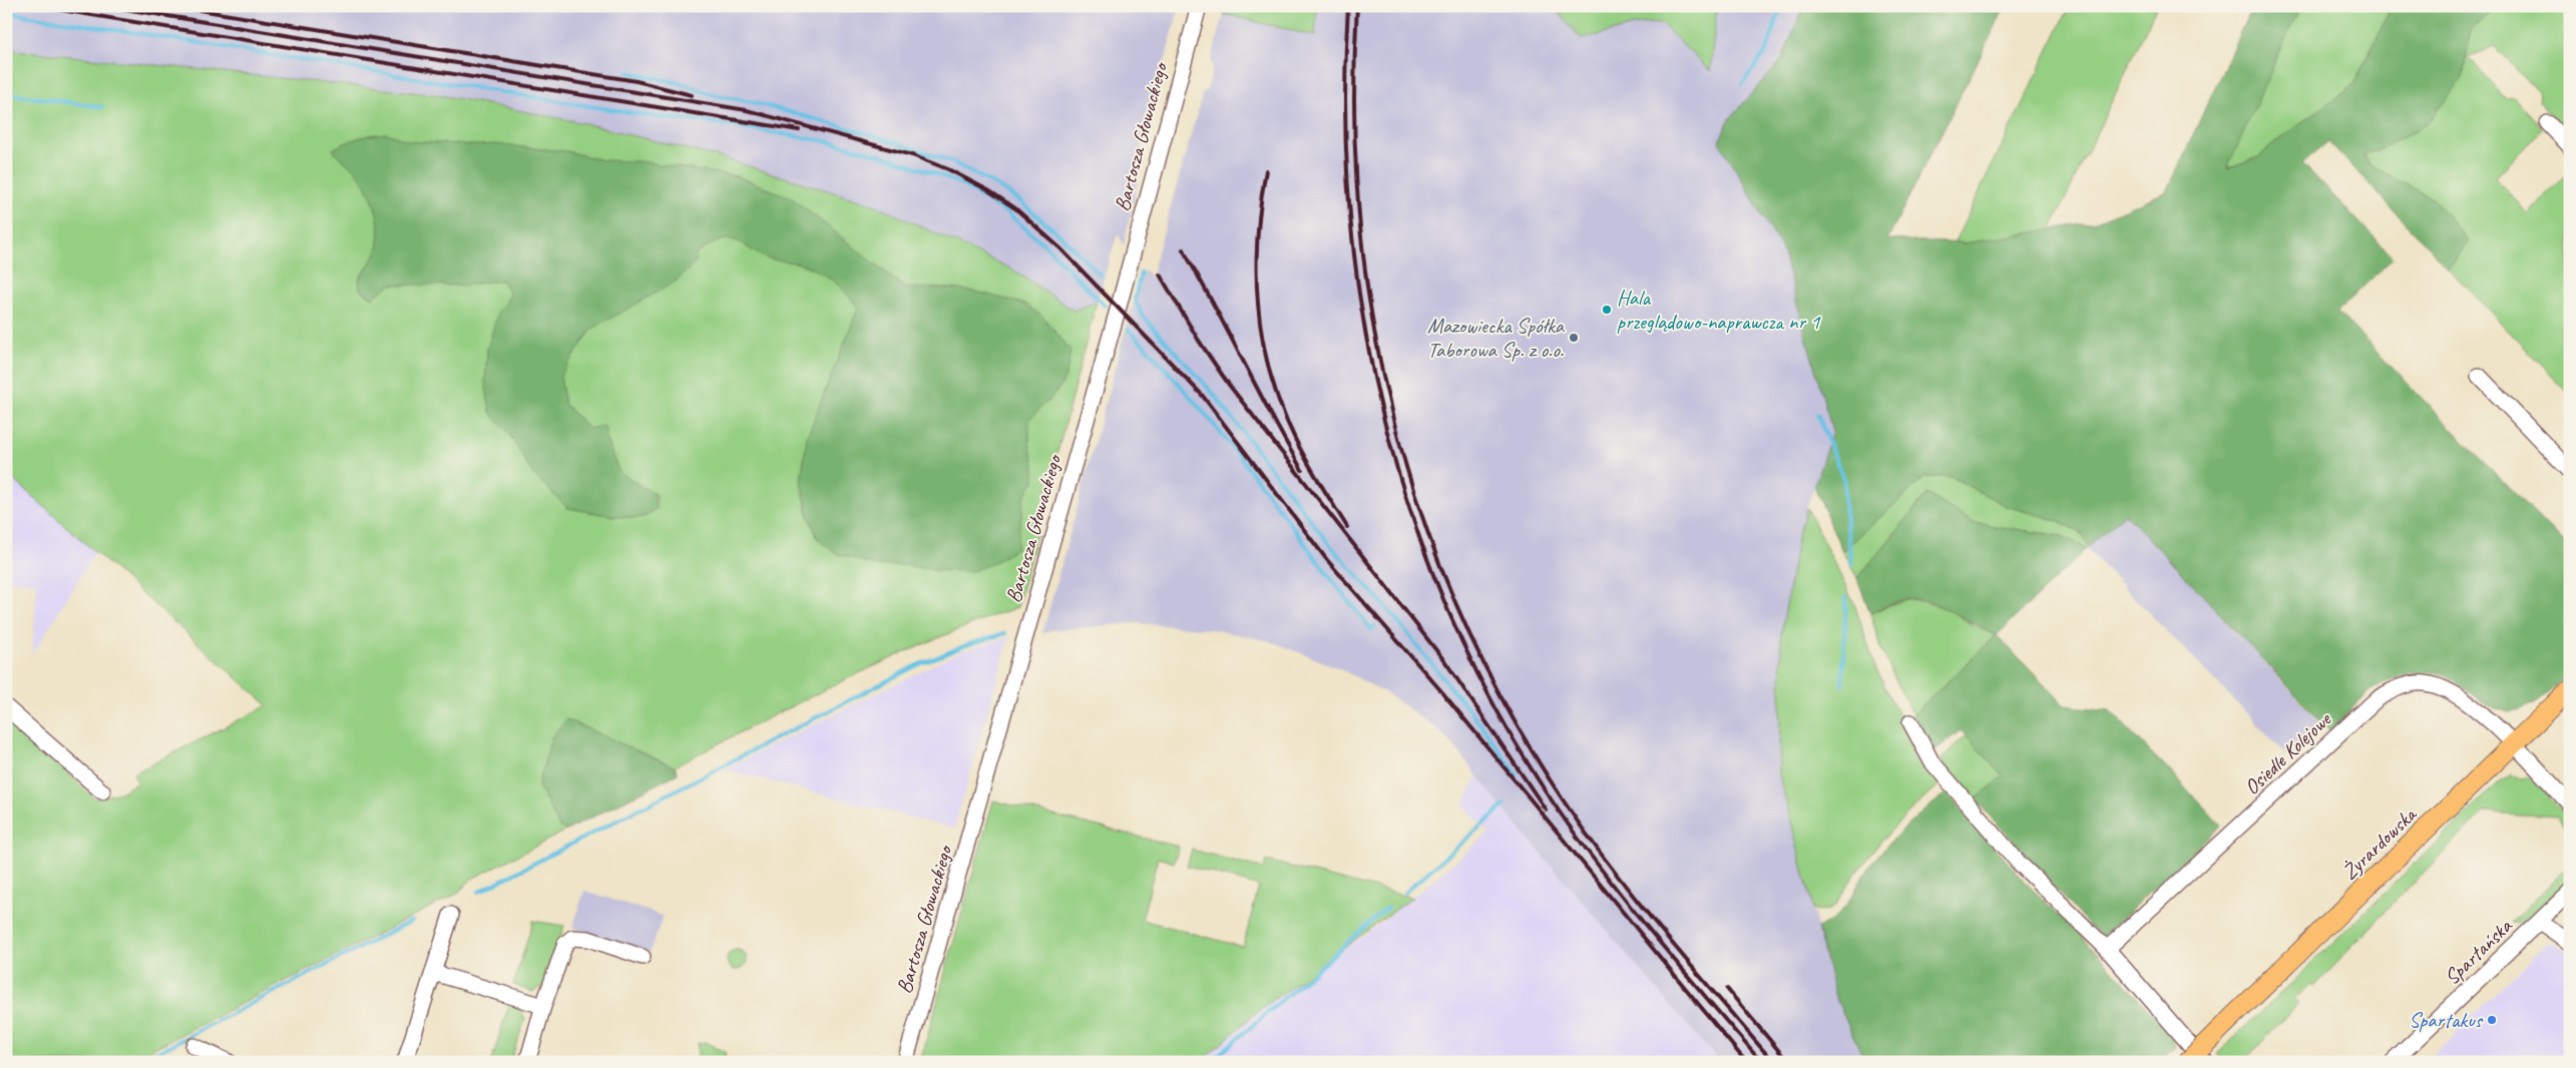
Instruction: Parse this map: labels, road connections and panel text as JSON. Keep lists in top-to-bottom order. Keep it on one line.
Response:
{"streets":{"main road":["Żyrardowska"],"street":["Bartosza Głowackiego","Osiedle Kolejowe","Spartańska"]},"crossings":[["Osiedle Kolejowe","Żyrardowska"]],"places":["Hala przeglądowo-naprawcza nr 1","Mazowiecka Spółka Taborowa Sp. z o.o.","Spartakus"]}
